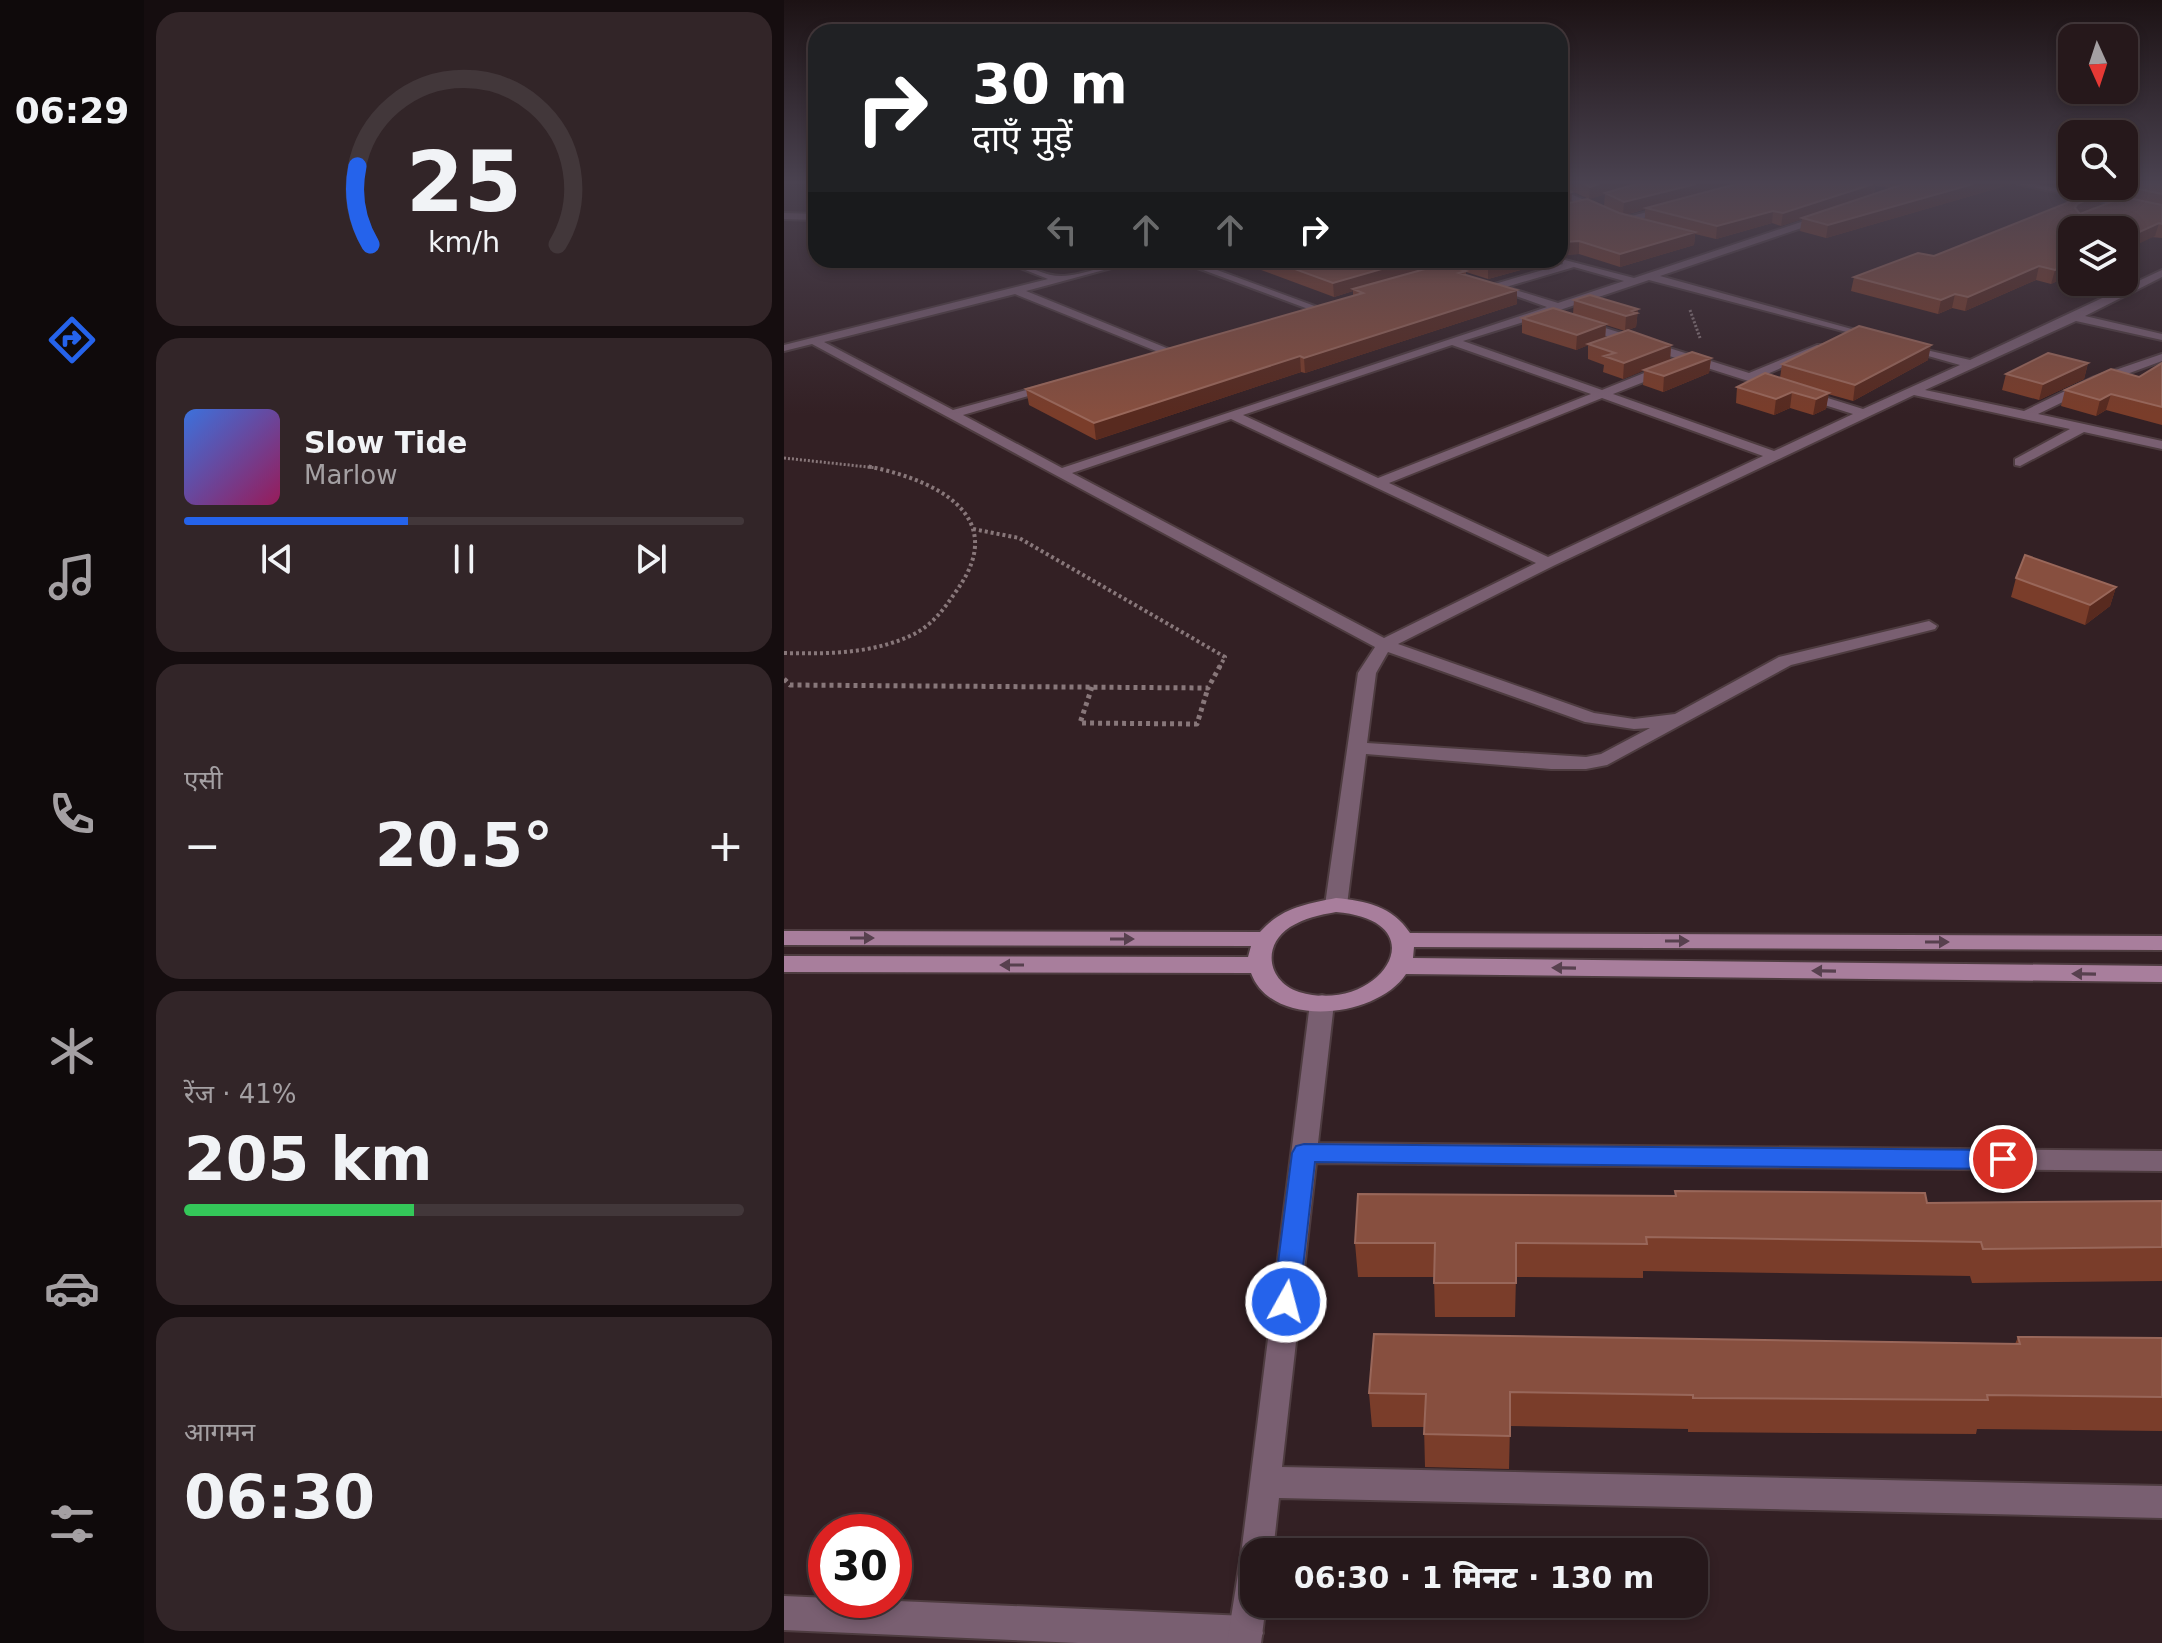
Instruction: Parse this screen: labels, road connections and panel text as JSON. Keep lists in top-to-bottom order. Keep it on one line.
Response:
{"north":"bottom","page":{"tabs":"06:29","turn":["30 m","दाएँ मुड़ें"],"song":["Slow Tide","Marlow"],"tile":["एसी",["रेंज · 41%","205 km"],["आगमन","06:30"]],"heat":["−","20.5°","+"],"limit":"30","trip":"06:30 · 1 मिनट · 130 m","gauge":["25","km/h"]}}
